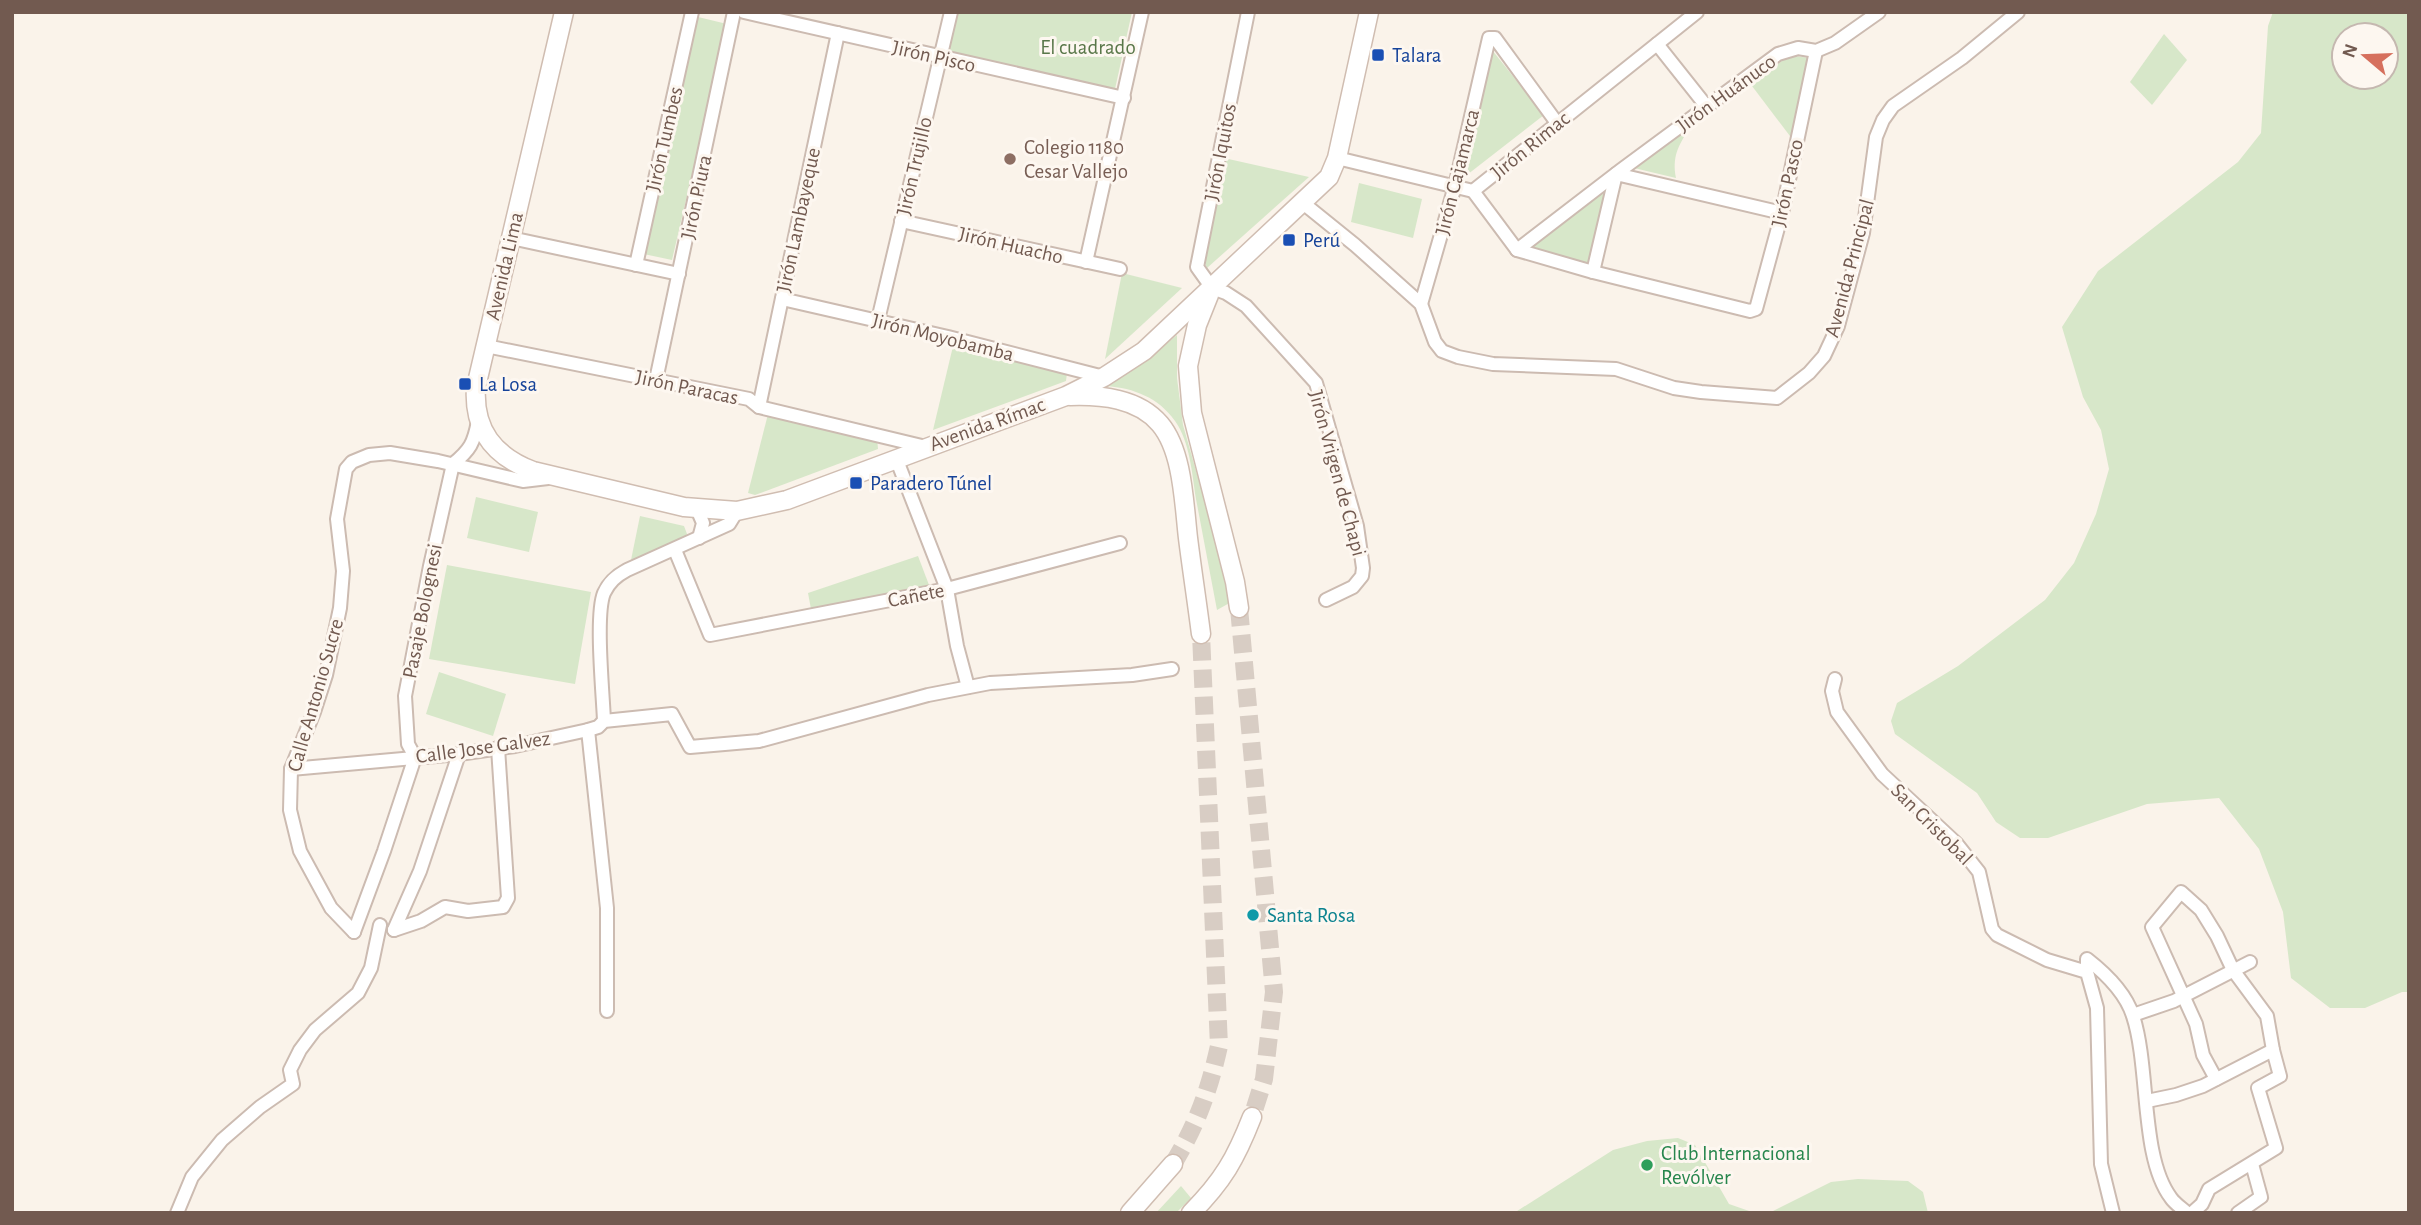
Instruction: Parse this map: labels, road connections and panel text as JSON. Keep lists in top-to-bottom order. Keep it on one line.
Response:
{"streets":{"main road":["Avenida Lima","Avenida Rímac"],"street":["Jirón Pisco","Jirón Huánuco","Jirón Tumbes","Jirón Rimac","Jirón Iquitos","Jirón Trujillo","Jirón Cajamarca","Jirón Pasco","Jirón Piura","Jirón Lambayeque","Jirón Huacho","Avenida Principal","Jirón Moyobamba","Jirón Paracas","Jirón Vrigen de Chapi","Cañete","Pasaje Bolognesi","Calle Antonio Sucre","Calle Jose Galvez","San Cristobal"]},"crossings":[["Jirón Pisco","Jirón Trujillo"],["Jirón Pisco","Jirón Lambayeque"],["Jirón Huánuco","Jirón Pasco"],["Jirón Rimac","Jirón Cajamarca"],["Jirón Rimac","Avenida Rímac"],["Jirón Iquitos","Avenida Rímac"],["Jirón Iquitos","Jirón Vrigen de Chapi"],["Jirón Trujillo","Jirón Huacho"],["Jirón Trujillo","Jirón Moyobamba"],["Jirón Cajamarca","Avenida Principal"],["Jirón Piura","Jirón Paracas"],["Jirón Lambayeque","Jirón Moyobamba"],["Jirón Lambayeque","Jirón Paracas"],["Avenida Lima","Jirón Paracas"],["Avenida Principal","Avenida Rímac"],["Jirón Moyobamba","Avenida Rímac"],["Jirón Paracas","Avenida Rímac"],["Avenida Rímac","Jirón Vrigen de Chapi"],["Pasaje Bolognesi","Calle Antonio Sucre"],["Pasaje Bolognesi","Calle Jose Galvez"],["Calle Antonio Sucre","Calle Jose Galvez"]],"parks":["El cuadrado"],"places":{"transit":["Talara","Perú","La Losa","Paradero Túnel"],"other":["Colegio 1180 Cesar Vallejo","Santa Rosa","Club Internacional Revólver"]},"north":"left"}
